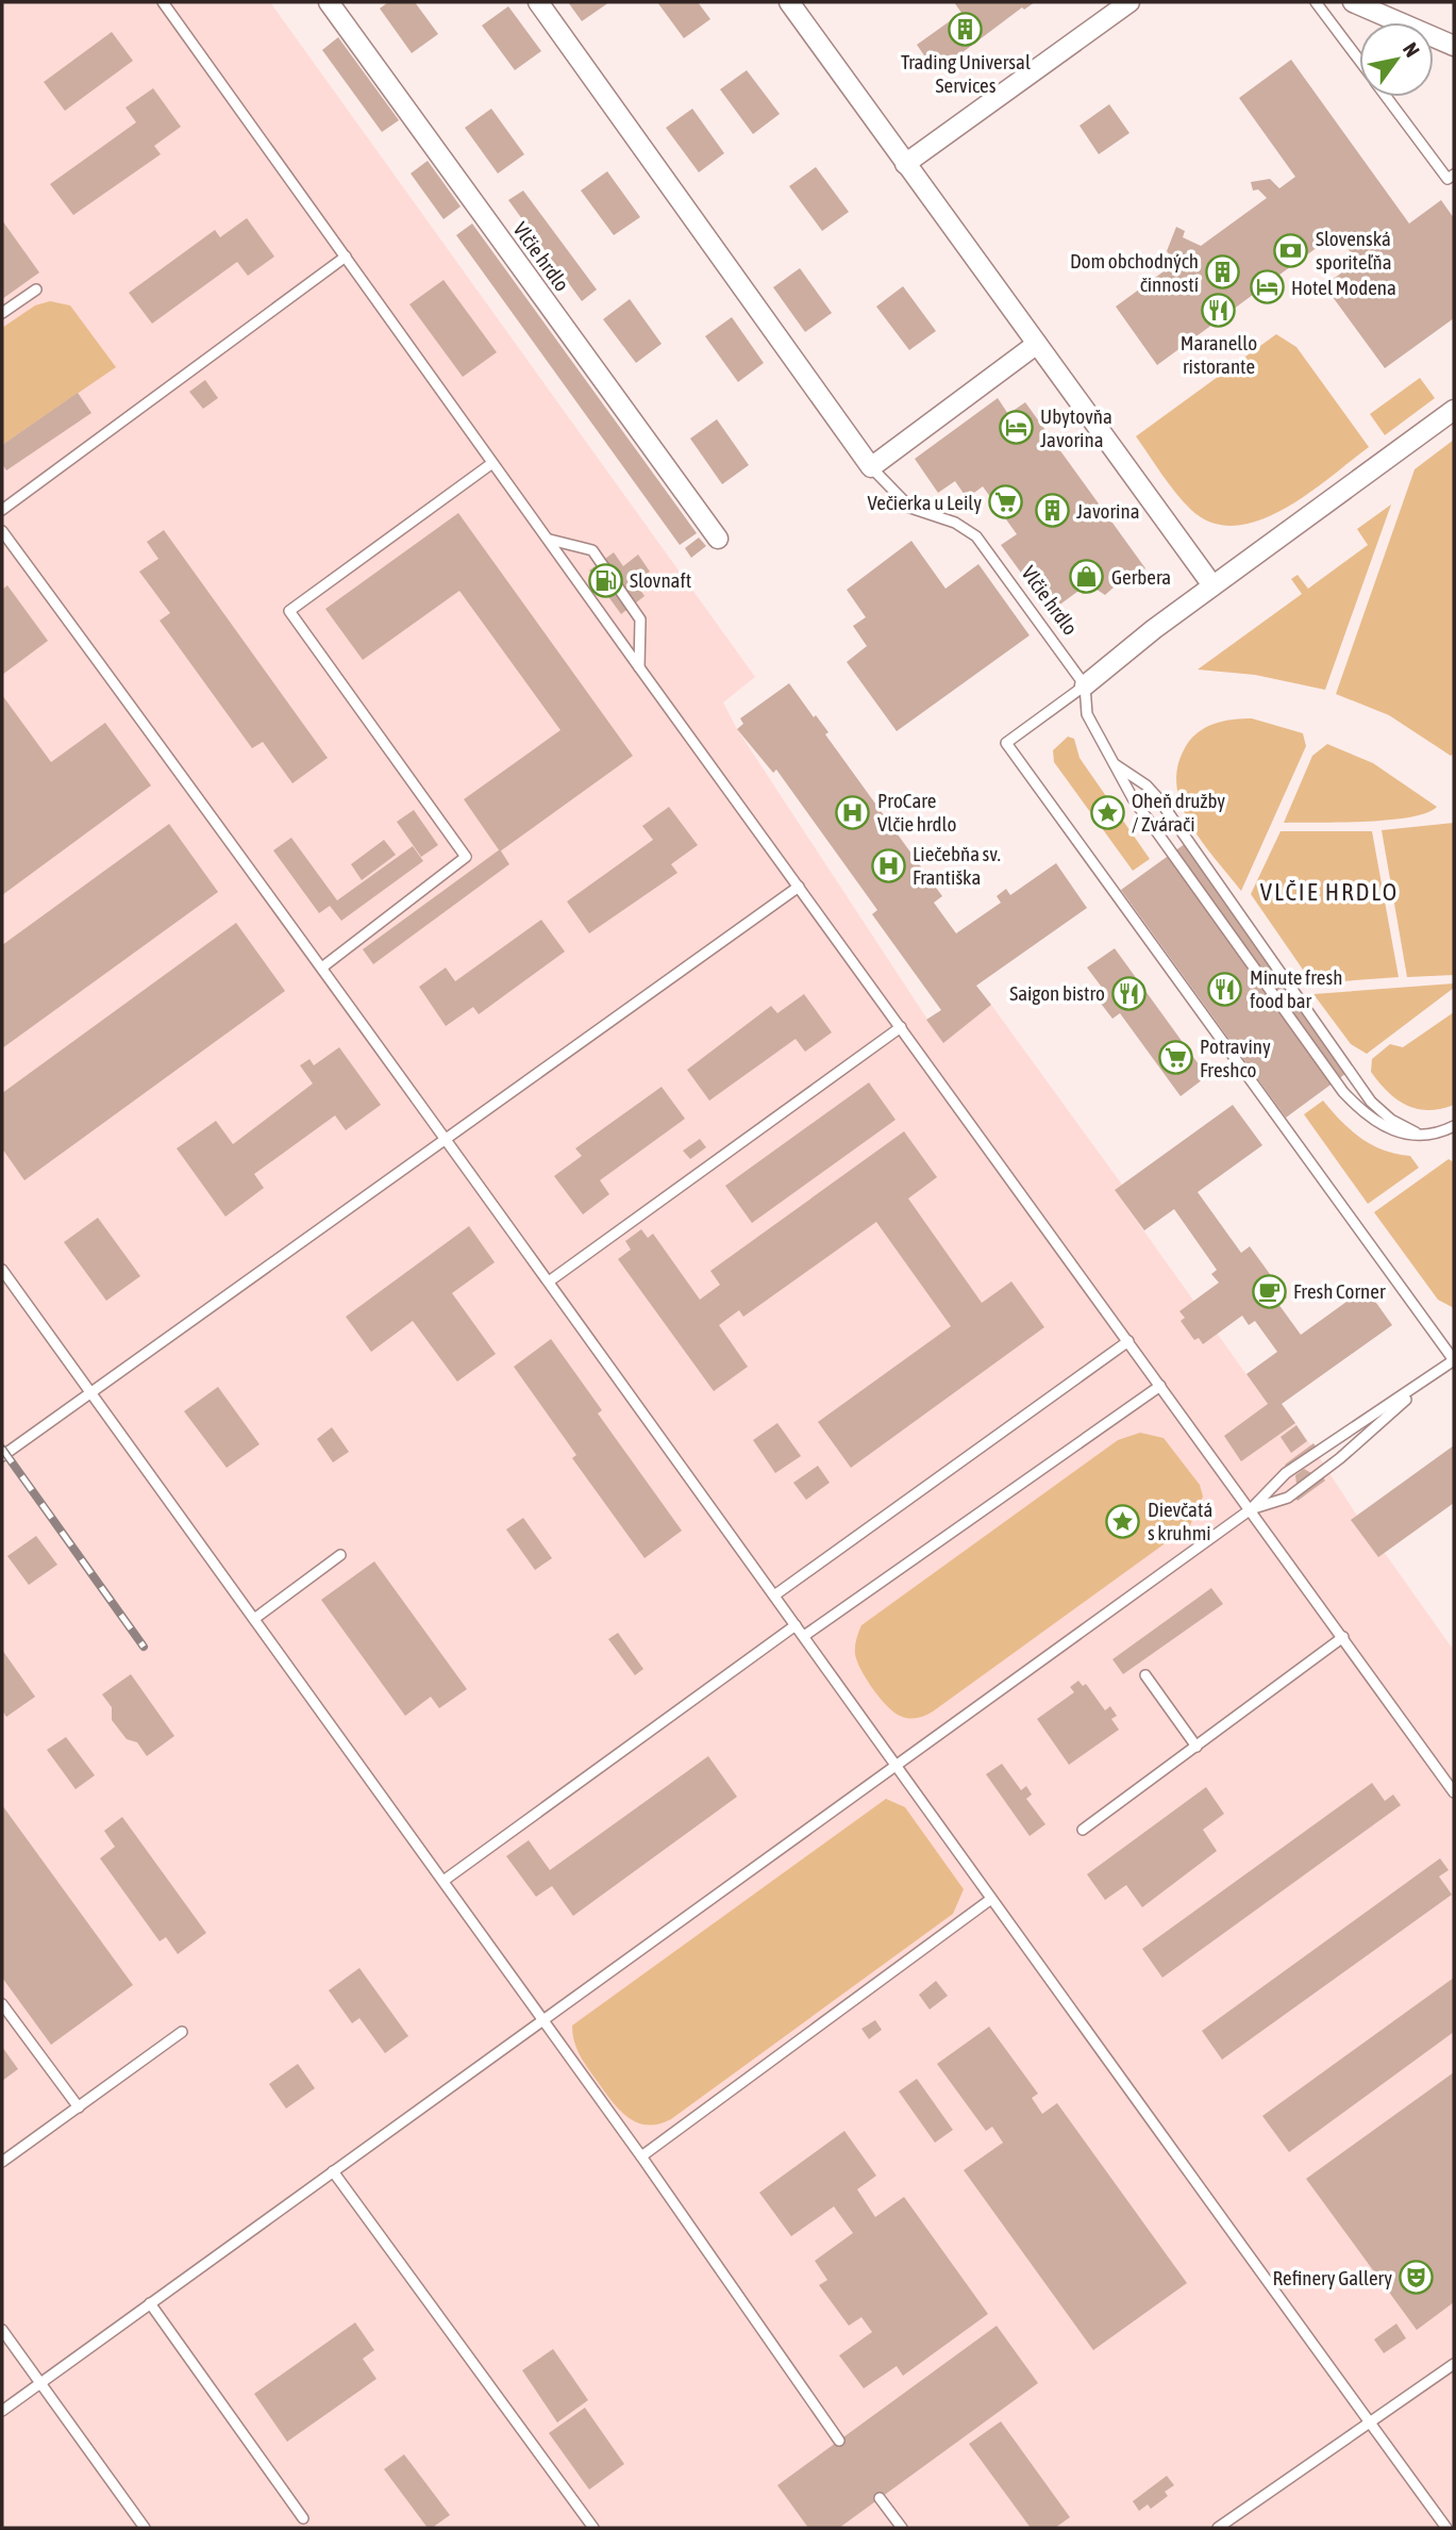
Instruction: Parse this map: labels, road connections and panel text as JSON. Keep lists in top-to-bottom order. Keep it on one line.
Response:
{"streets":{"street":["Vlčie hrdlo"]},"districts":["VLČIE HRDLO"],"places":{"building":["Trading Universal Services","Dom obchodných činností","Javorina"],"bank":["Slovenská sporiteľňa"],"hotel":["Hotel Modena","Ubytovňa Javorina"],"restaurant":["Maranello ristorante","Minute fresh food bar","Saigon bistro"],"supermarket":["Večierka u Leily","Potraviny Freshco"],"shop":["Gerbera"],"fuel station":["Slovnaft"],"hospital":["ProCare Vlčie hrdlo","Liečebňa sv. Františka"],"place":["Oheň družby / Zvárači","Dievčatá s kruhmi"],"cafe":["Fresh Corner"],"theatre":["Refinery Gallery"]},"north":"top right"}
